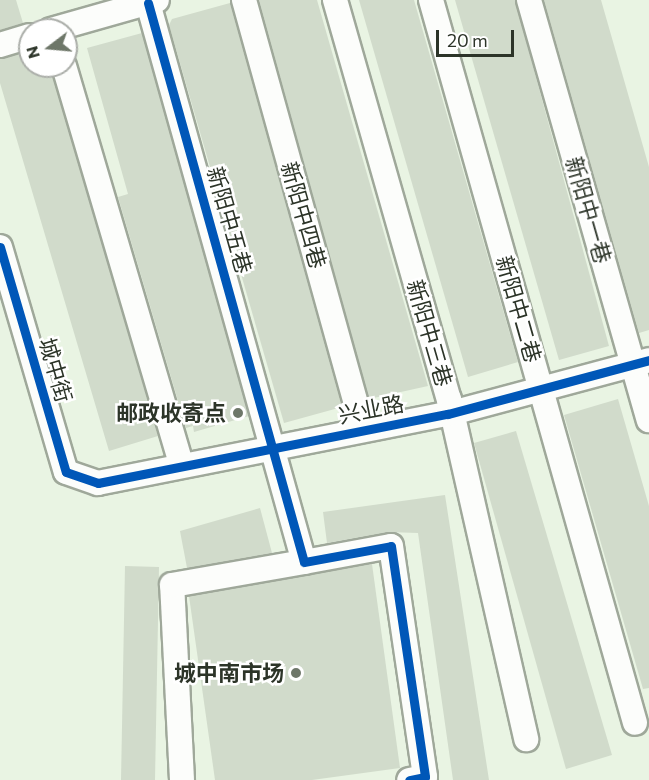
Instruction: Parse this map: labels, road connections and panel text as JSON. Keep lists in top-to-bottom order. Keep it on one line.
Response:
{"streets":{"street":["新阳中一巷","新阳中四巷","新阳中五巷","新阳中二巷","新阳中三巷","城中街","兴业路"]},"crossings":[["新阳中一巷","兴业路"],["新阳中四巷","兴业路"],["新阳中五巷","兴业路"],["新阳中二巷","兴业路"],["新阳中三巷","兴业路"],["城中街","兴业路"]],"places":["邮政收寄点","城中南市场"],"scale_bar":"20 m","north":"left"}
